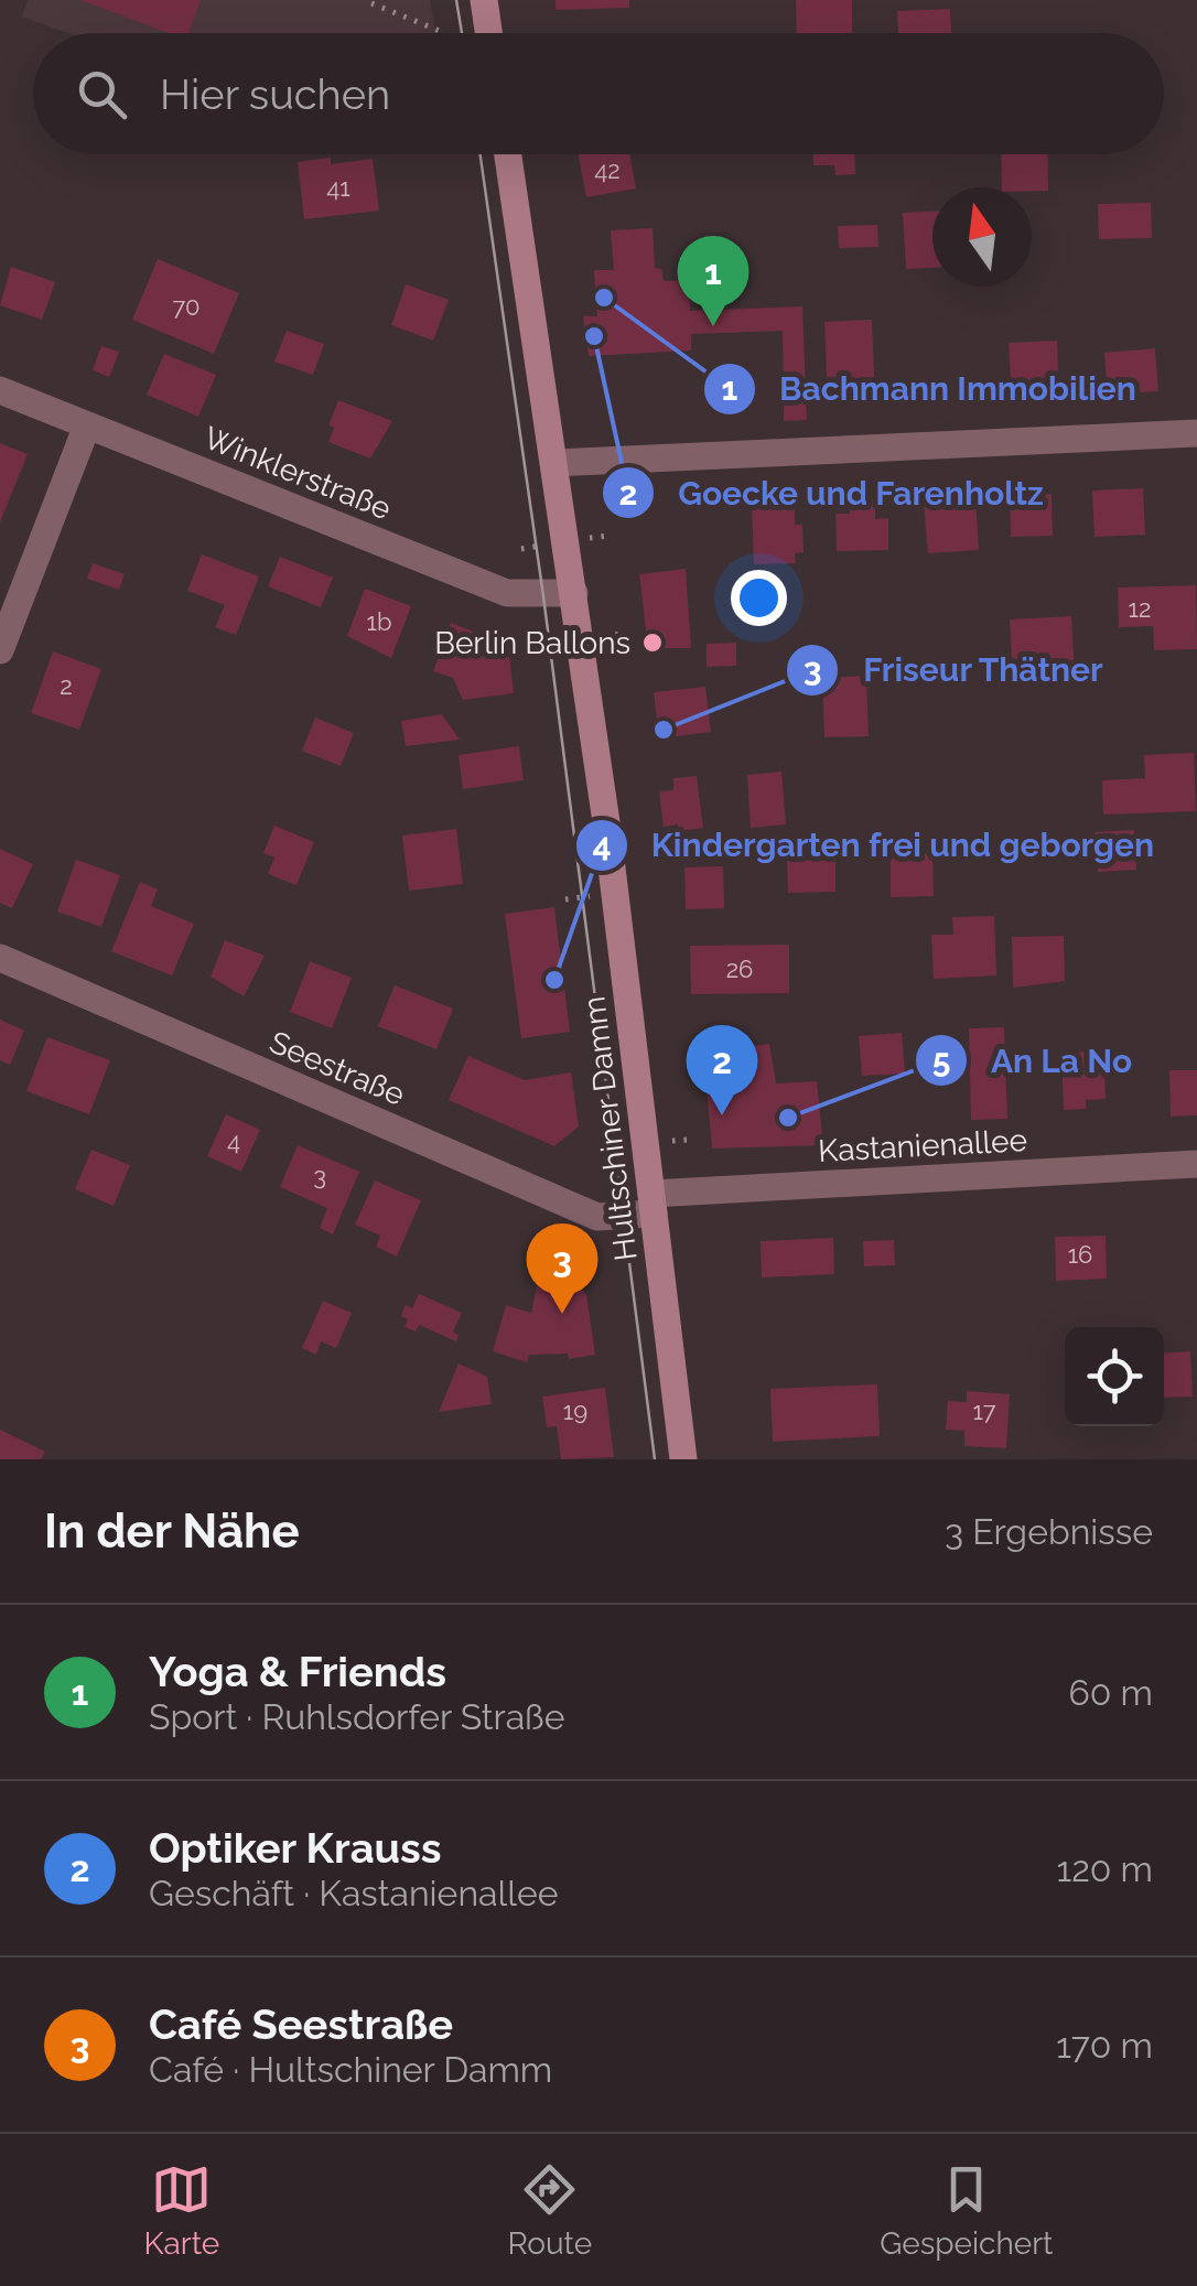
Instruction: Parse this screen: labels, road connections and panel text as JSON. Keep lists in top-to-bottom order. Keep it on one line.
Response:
{"streets":{"main road":["Hultschiner Damm"],"street":["Winklerstraße","Seestraße","Kastanienallee"]},"crossings":[["Winklerstraße","Hultschiner Damm"],["Seestraße","Hultschiner Damm"],["Seestraße","Kastanienallee"],["Hultschiner Damm","Kastanienallee"]],"places":["Bachmann Immobilien","Goecke und Farenholtz","Berlin Ballons","Friseur Thätner","Kindergarten frei und geborgen","An La No"],"house_numbers":["42","41","70","12","1b","2","26","4","3","16","19","17"],"north":"top","page":{"search":"Hier suchen","pins":["1","2","3"],"heading":["In der Nähe","3 Ergebnisse"],"list":[{"mark":"1","name":"Yoga & Friends","note":"Sport · Ruhlsdorfer Straße","value":"60 m"},{"mark":"2","name":"Optiker Krauss","note":"Geschäft · Kastanienallee","value":"120 m"},{"mark":"3","name":"Café Seestraße","note":"Café · Hultschiner Damm","value":"170 m"}],"nav":["Karte","Route","Gespeichert"]}}
